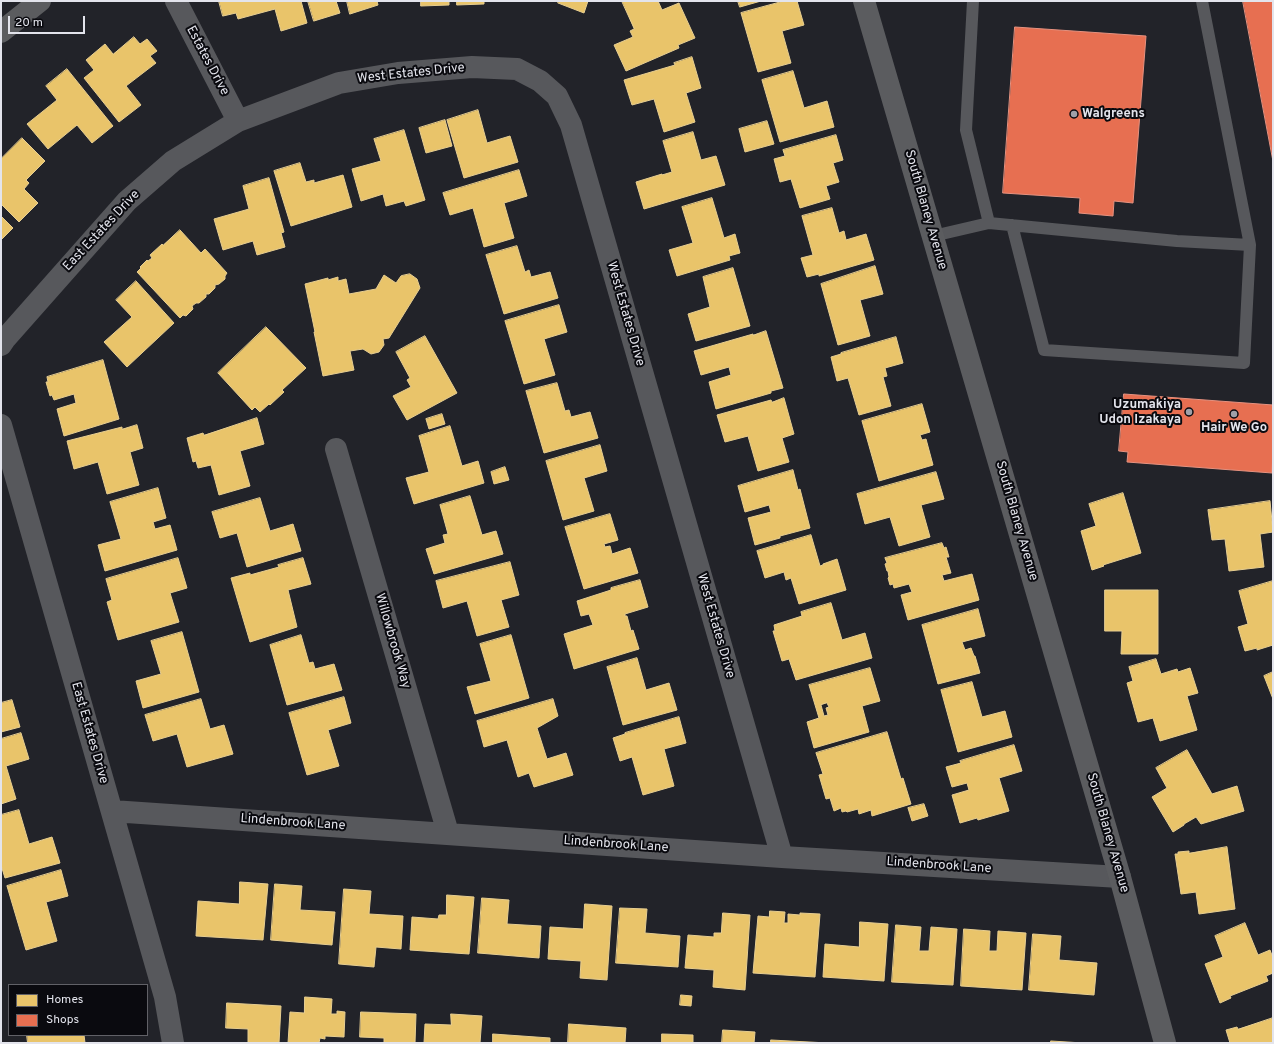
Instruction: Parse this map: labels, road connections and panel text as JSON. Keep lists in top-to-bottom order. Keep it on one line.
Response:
{"streets":{"street":["Estates Drive","West Estates Drive","South Blaney Avenue","East Estates Drive","Willowbrook Way","Lindenbrook Lane"]},"crossings":[["Estates Drive","West Estates Drive"],["Estates Drive","East Estates Drive"],["West Estates Drive","East Estates Drive"],["West Estates Drive","Lindenbrook Lane"],["South Blaney Avenue","Lindenbrook Lane"],["East Estates Drive","Lindenbrook Lane"],["Willowbrook Way","Lindenbrook Lane"]],"places":["Walgreens","Uzumakiya Udon Izakaya","Hair We Go"],"legend":["Homes","Shops"],"scale_bar":"20 m"}
